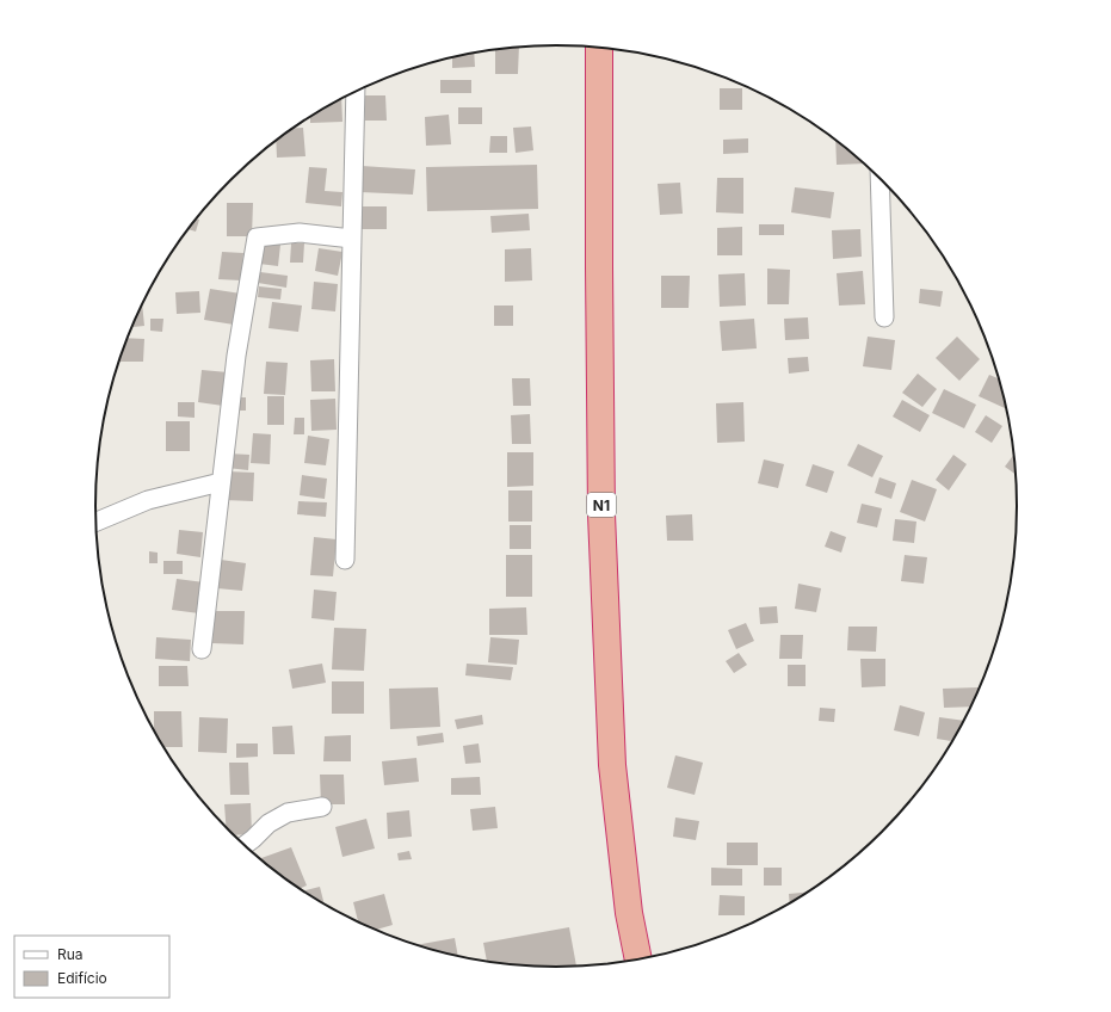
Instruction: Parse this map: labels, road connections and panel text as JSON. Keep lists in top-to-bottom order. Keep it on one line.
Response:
{"streets":{"highway":["N1"]},"legend":["Rua","Edifício"]}
